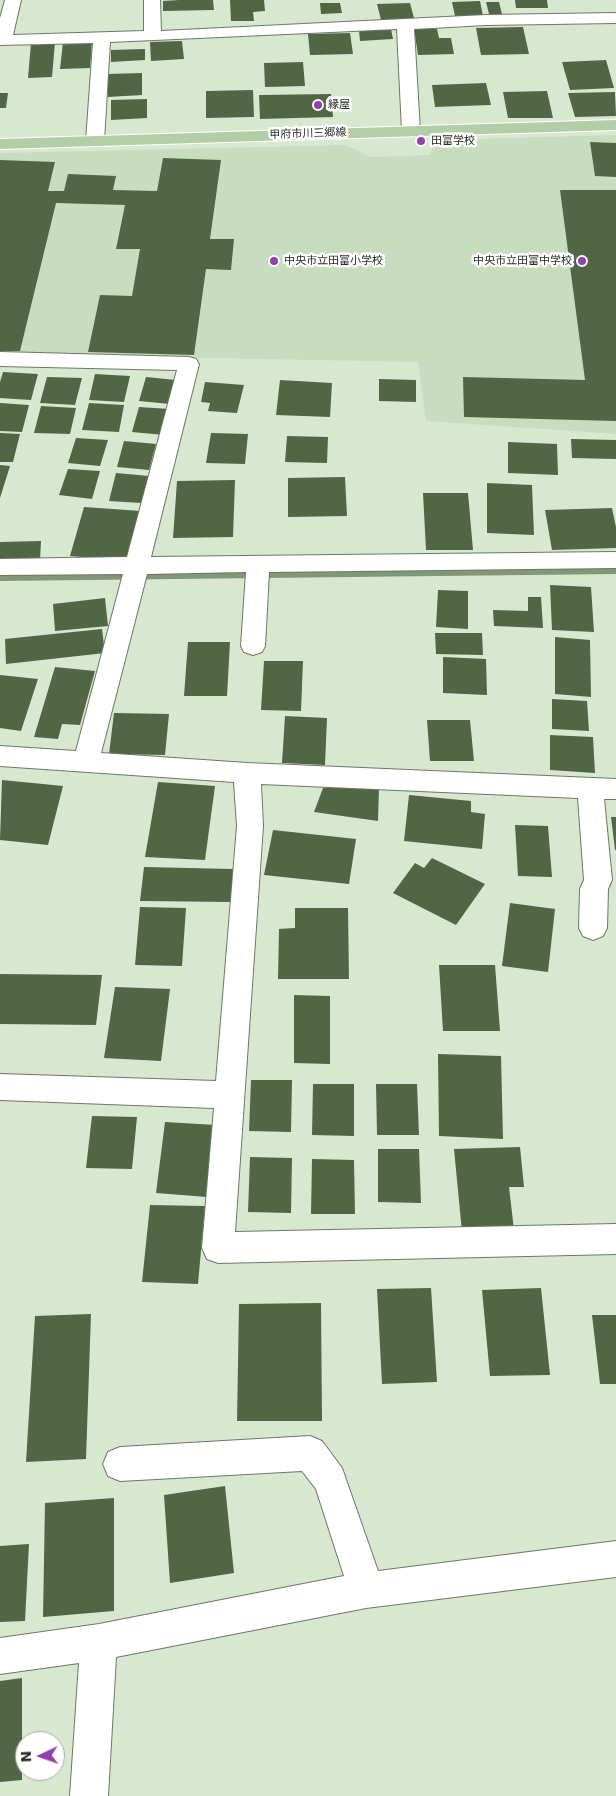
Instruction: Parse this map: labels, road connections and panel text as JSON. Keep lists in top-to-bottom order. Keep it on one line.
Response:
{"streets":{"main road":["甲府市川三郷線"]},"places":["縁屋","田富学校","中央市立田富小学校","中央市立田富中学校"],"north":"left"}
